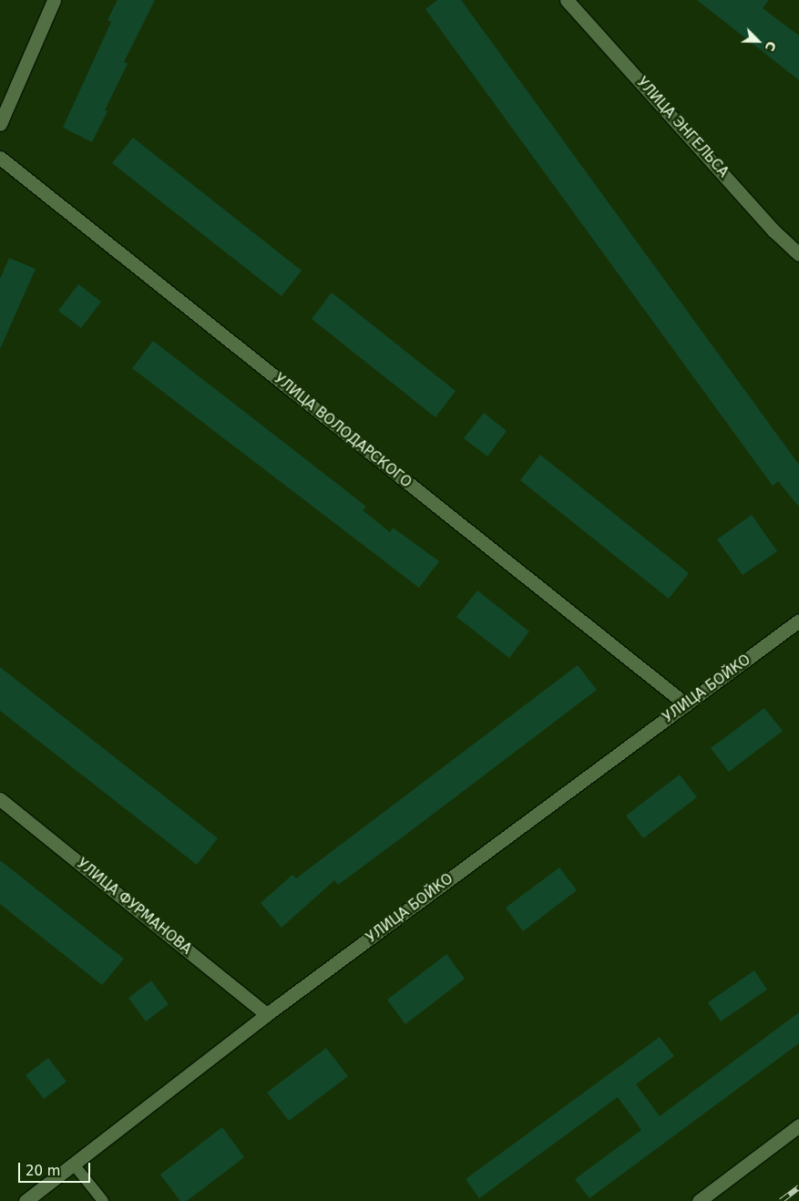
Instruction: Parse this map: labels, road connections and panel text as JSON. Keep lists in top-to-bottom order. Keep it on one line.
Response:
{"streets":{"street":["УЛИЦА ЭНГЕЛЬСА","УЛИЦА ВОЛОДАРСКОГО","УЛИЦА БОЙКО","УЛИЦА ФУРМАНОВА"]},"crossings":[["УЛИЦА ВОЛОДАРСКОГО","УЛИЦА БОЙКО"],["УЛИЦА БОЙКО","УЛИЦА ФУРМАНОВА"]],"scale_bar":"20 m","north":"bottom right"}
